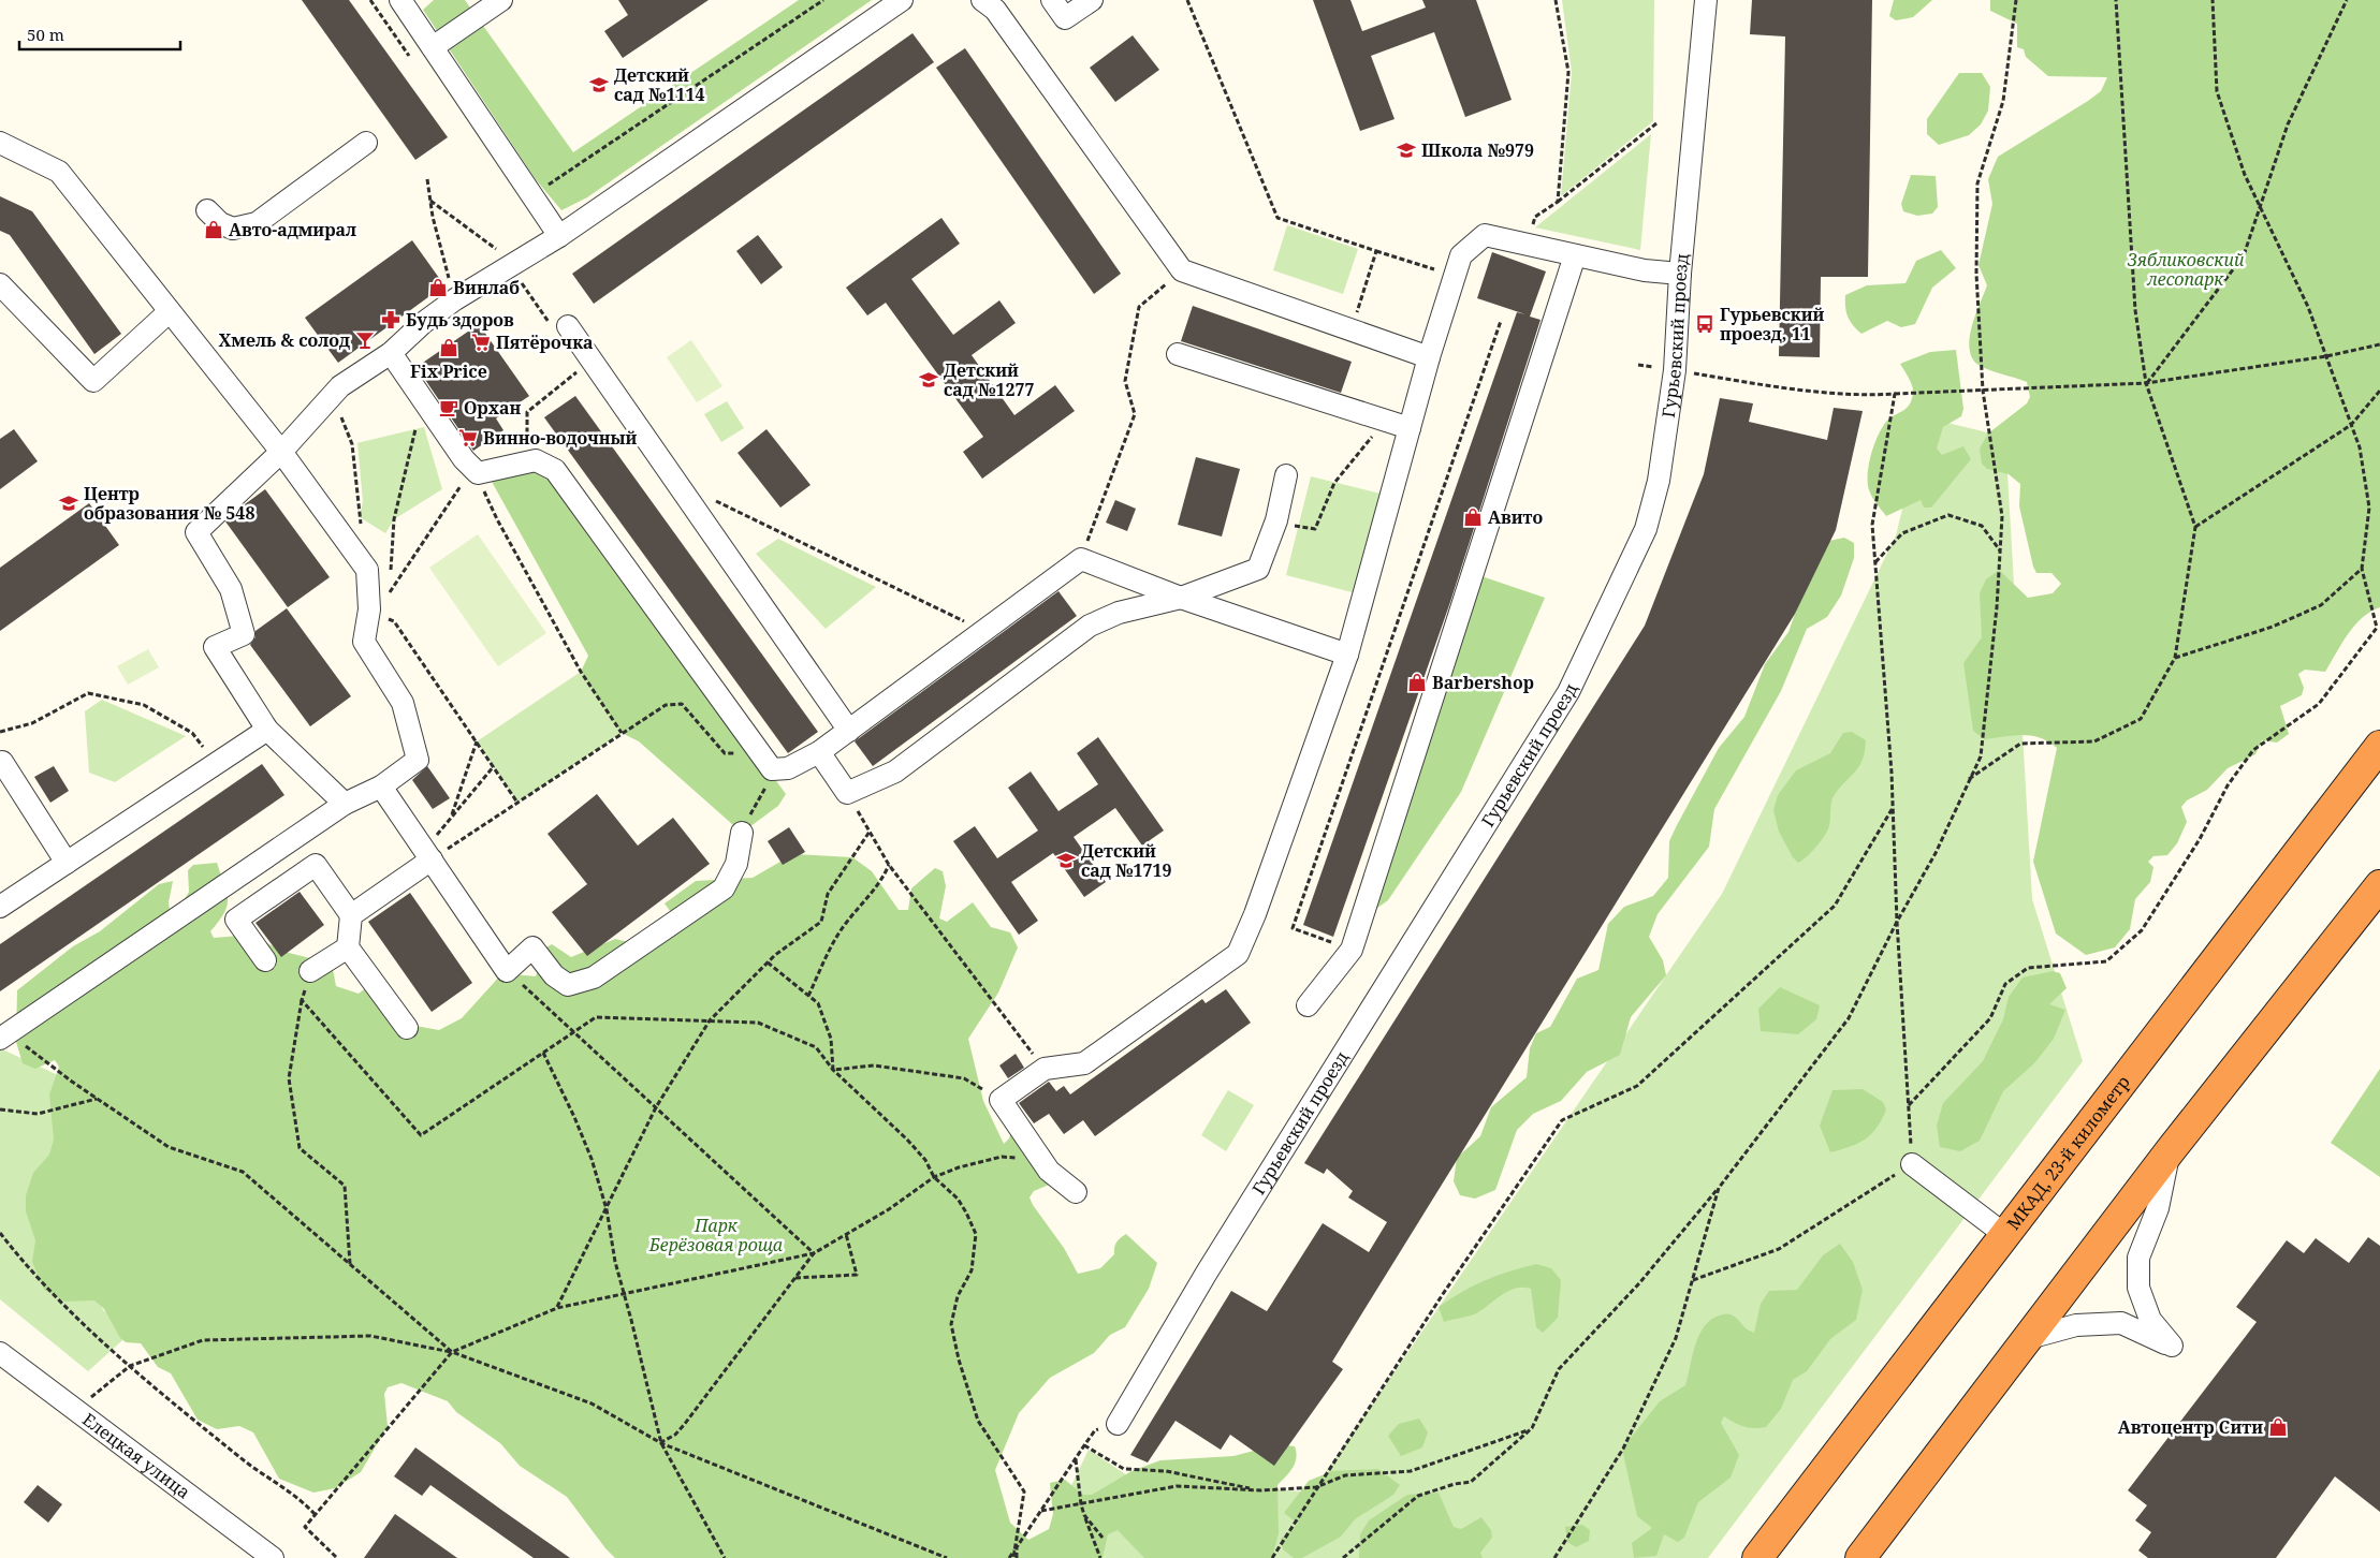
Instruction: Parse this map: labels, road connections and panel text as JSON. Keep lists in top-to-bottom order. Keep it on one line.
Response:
{"streets":{"highway":["МКАД, 23-й километр"],"street":["Гурьевский проезд","Елецкая улица"]},"parks":["Зябликовский лесопарк","Парк Берёзовая роща"],"places":{"school or university":["Детский сад №1114","Школа №979","Детский сад №1277","Центр образования № 548","Детский сад №1719"],"shop":["Авто-адмирал","Винлаб","Fix Price","Авито","Barbershop","Автоцентр Сити"],"pharmacy":["Будь здоров"],"bus stop":["Гурьевский проезд, 11"],"bar":["Хмель & солод"],"supermarket":["Пятёрочка","Винно-водочный"],"cafe":["Орхан"]},"scale_bar":"50 m"}
